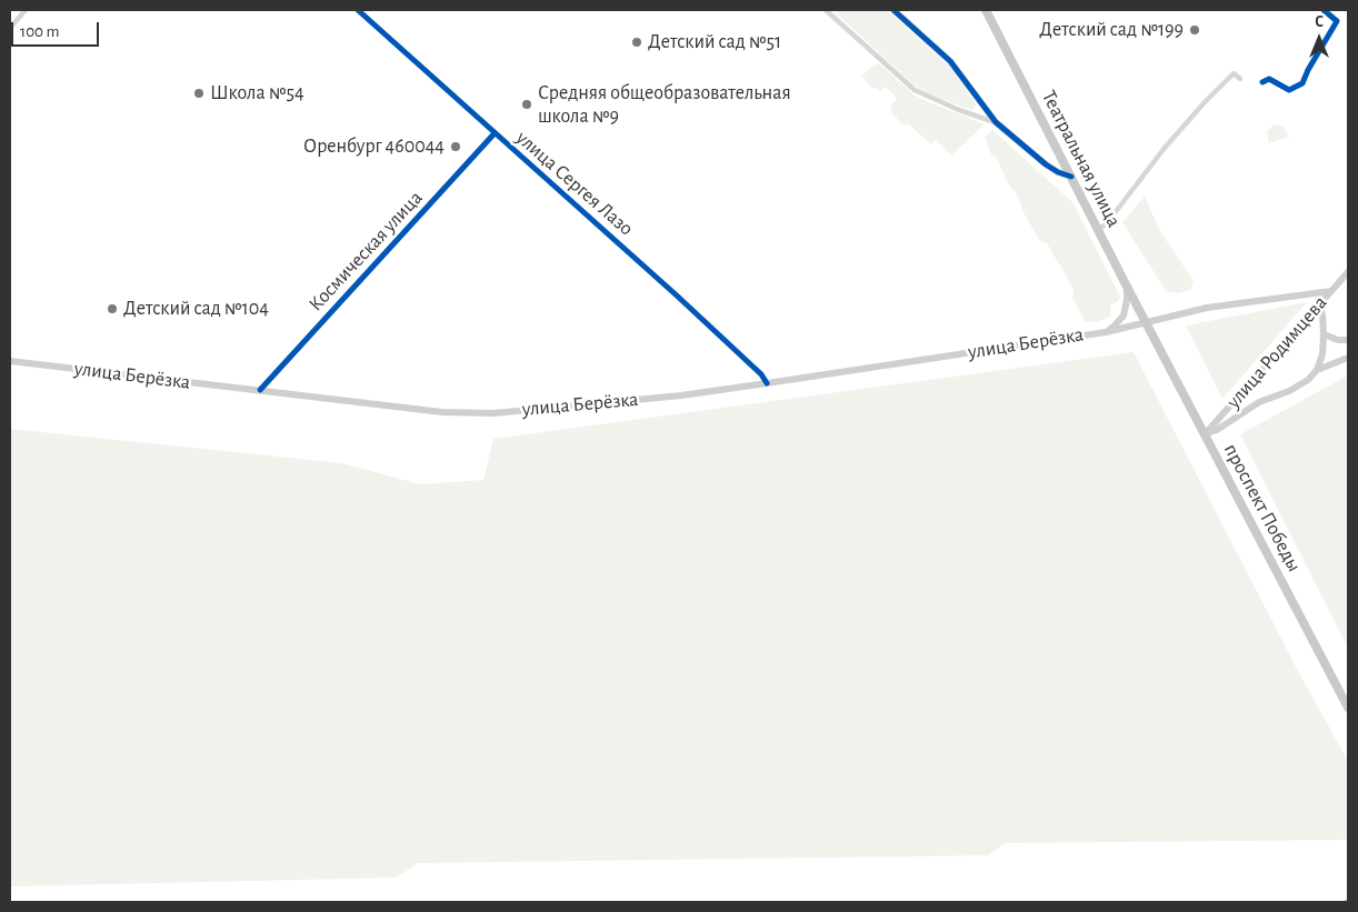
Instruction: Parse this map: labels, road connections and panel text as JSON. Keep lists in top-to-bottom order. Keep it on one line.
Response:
{"streets":{"main road":["Театральная улица","улица Берёзка","улица Родимцева","проспект Победы"],"street":["улица Сергея Лазо","Космическая улица"]},"crossings":[["Театральная улица","улица Берёзка"],["Театральная улица","проспект Победы"],["улица Сергея Лазо","Космическая улица"],["улица Сергея Лазо","улица Берёзка"],["Космическая улица","улица Берёзка"],["улица Берёзка","улица Родимцева"],["улица Берёзка","проспект Победы"],["улица Родимцева","проспект Победы"]],"places":["Детский сад №199","Детский сад №51","Школа №54","Средняя общеобразовательная школа №9","Оренбург 460044","Детский сад №104"],"scale_bar":"100 m","north":"top"}
